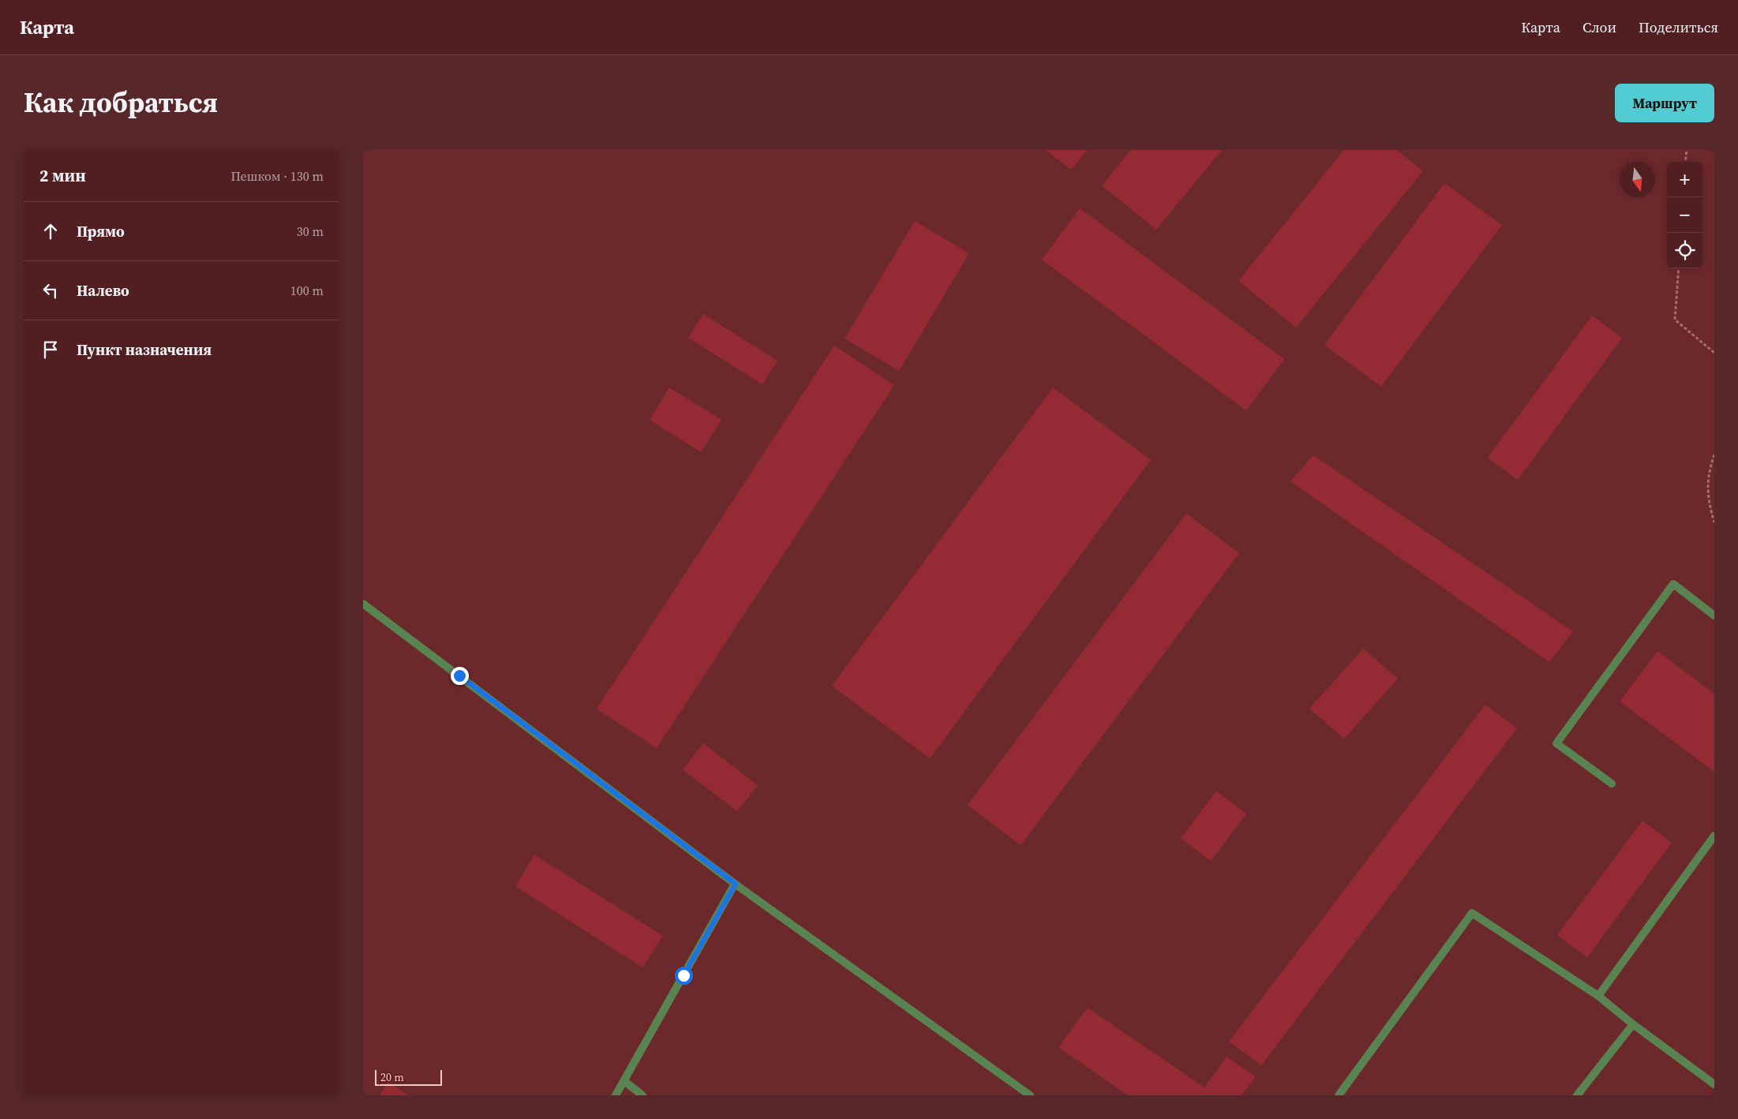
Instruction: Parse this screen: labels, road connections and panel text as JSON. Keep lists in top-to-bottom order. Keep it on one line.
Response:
{"scale_bar":"20 m","north":"bottom","page":{"header":"Карта","nav":["Карта","Слои","Поделиться"],"title":"Как добраться","buttons":"Маршрут","heading":["2 мин","Пешком · 130 m"],"map_buttons":["+","−"],"list":[["Прямо","30 m"],["Налево","100 m"],"Пункт назначения"],"scale":"20 m"}}
